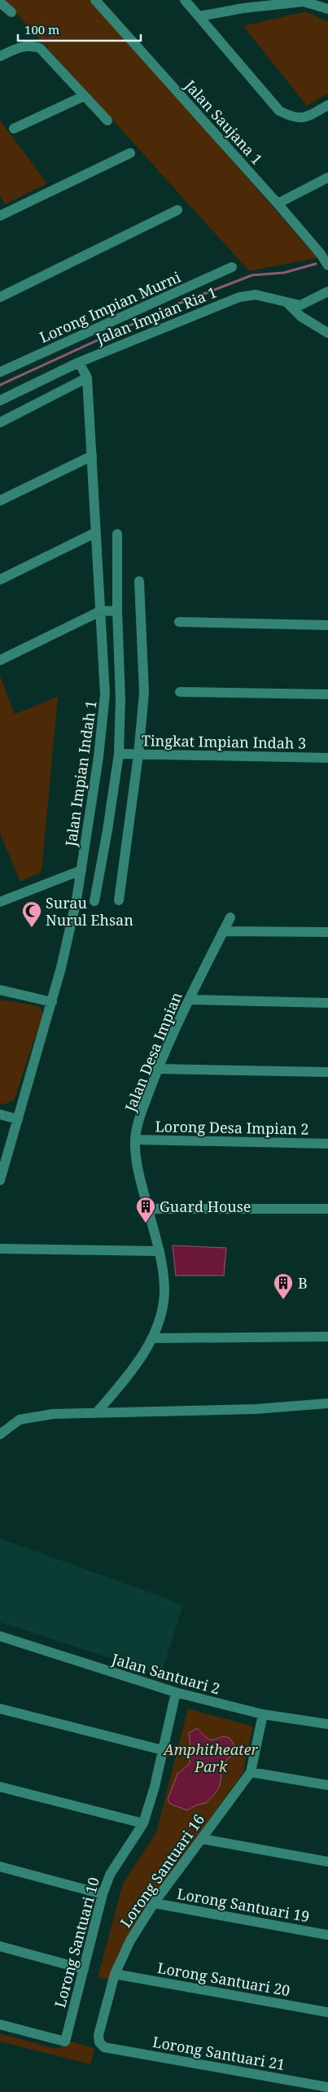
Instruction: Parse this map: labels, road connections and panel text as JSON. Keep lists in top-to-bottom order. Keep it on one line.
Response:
{"streets":{"street":["Jalan Saujana 1","Lorong Impian Murni","Jalan Impian Ria 1","Tingkat Impian Indah 3","Jalan Impian Indah 1","Jalan Desa Impian","Lorong Desa Impian 2","Jalan Santuari 2","Lorong Santuari 16","Lorong Santuari 19","Lorong Santuari 10","Lorong Santuari 20","Lorong Santuari 21"]},"crossings":[["Jalan Impian Ria 1","Jalan Impian Indah 1"],["Tingkat Impian Indah 3","Jalan Impian Indah 1"],["Jalan Desa Impian","Lorong Desa Impian 2"],["Jalan Santuari 2","Lorong Santuari 16"],["Jalan Santuari 2","Lorong Santuari 10"],["Lorong Santuari 16","Lorong Santuari 19"],["Lorong Santuari 16","Lorong Santuari 20"],["Lorong Santuari 16","Lorong Santuari 21"]],"parks":["Amphitheater Park"],"places":{"mosque":["Surau Nurul Ehsan"],"building":["Guard House","B"]},"scale_bar":"100 m"}
